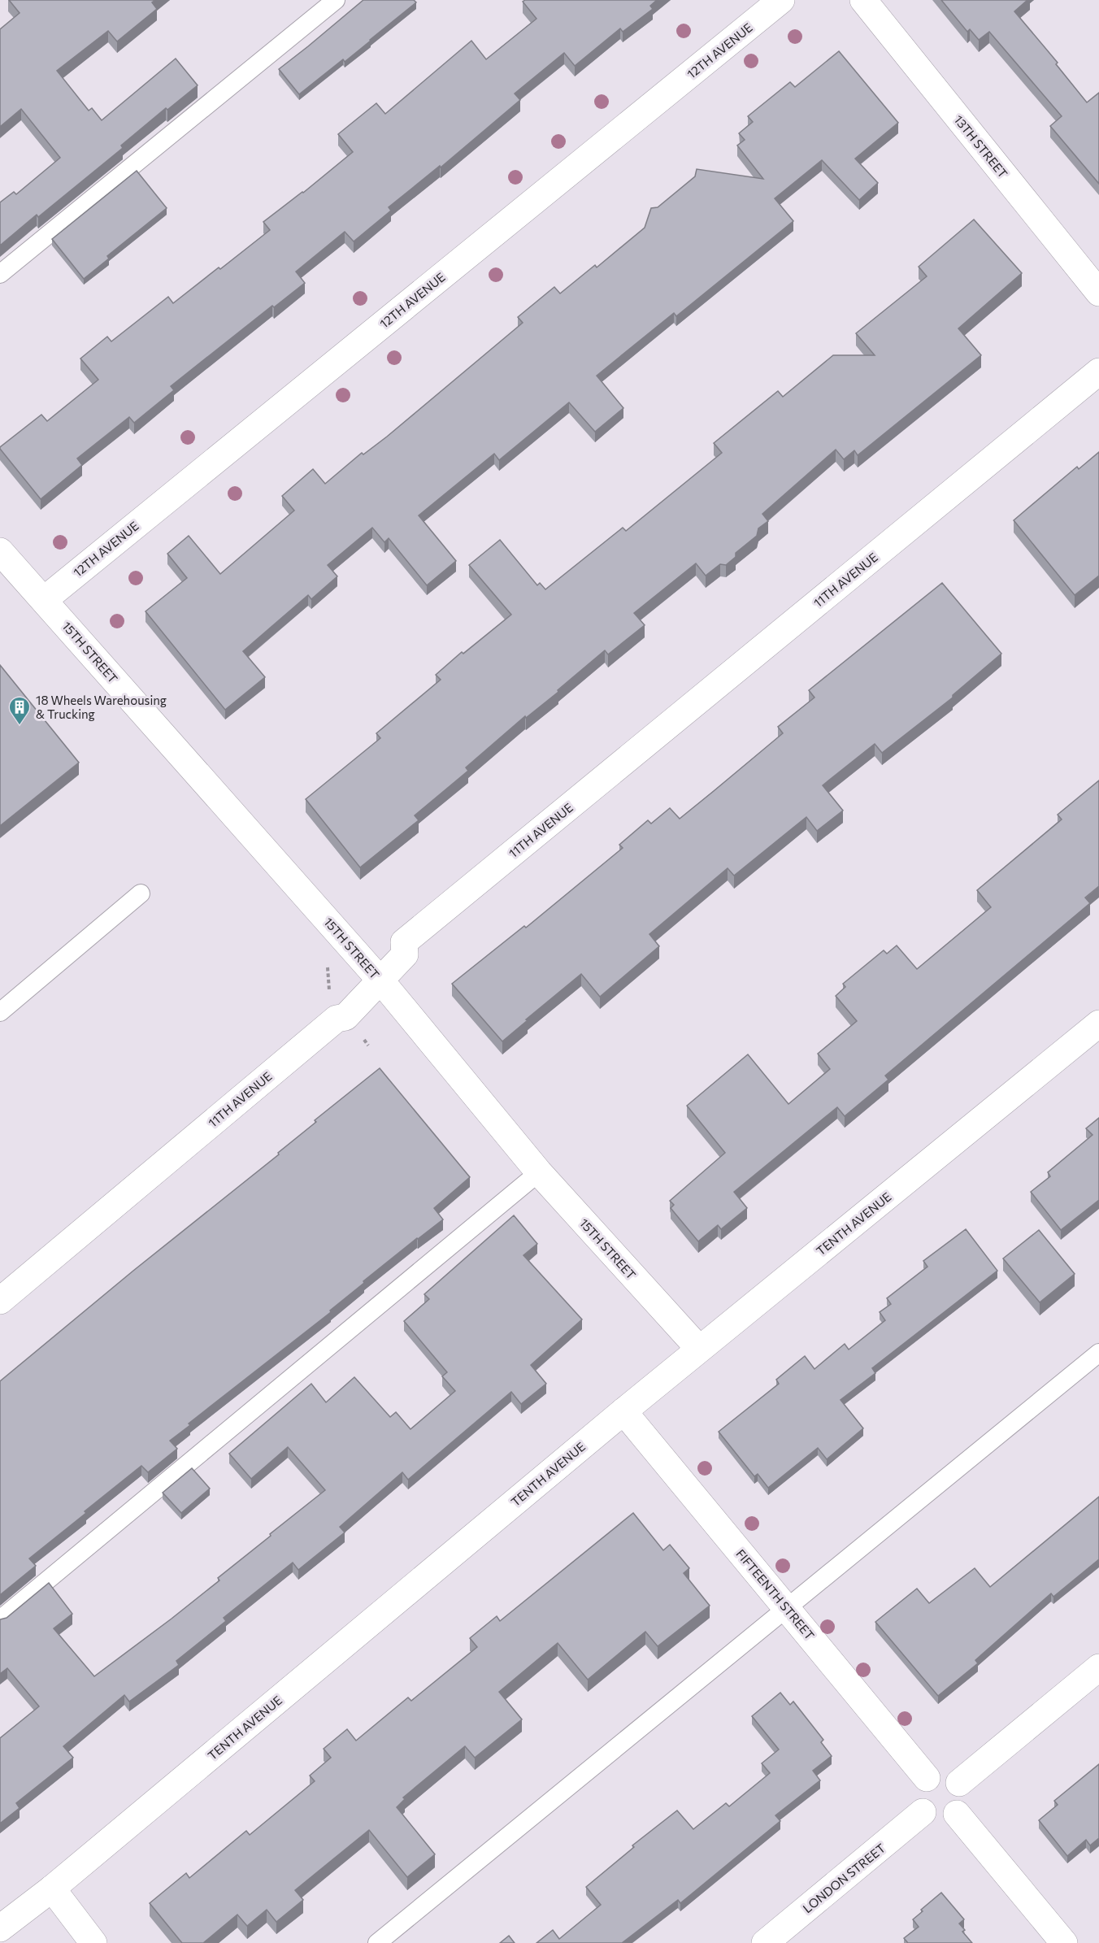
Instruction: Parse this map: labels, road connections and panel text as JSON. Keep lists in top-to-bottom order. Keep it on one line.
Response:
{"streets":{"street":["12TH AVENUE","13TH STREET","11TH AVENUE","15TH STREET","TENTH AVENUE","FIFTEENTH STREET","LONDON STREET"]},"crossings":[["12TH AVENUE","15TH STREET"],["11TH AVENUE","15TH STREET"],["15TH STREET","TENTH AVENUE"],["TENTH AVENUE","FIFTEENTH STREET"],["FIFTEENTH STREET","LONDON STREET"]],"places":{"building":["18 Wheels Warehousing & Trucking"]}}
